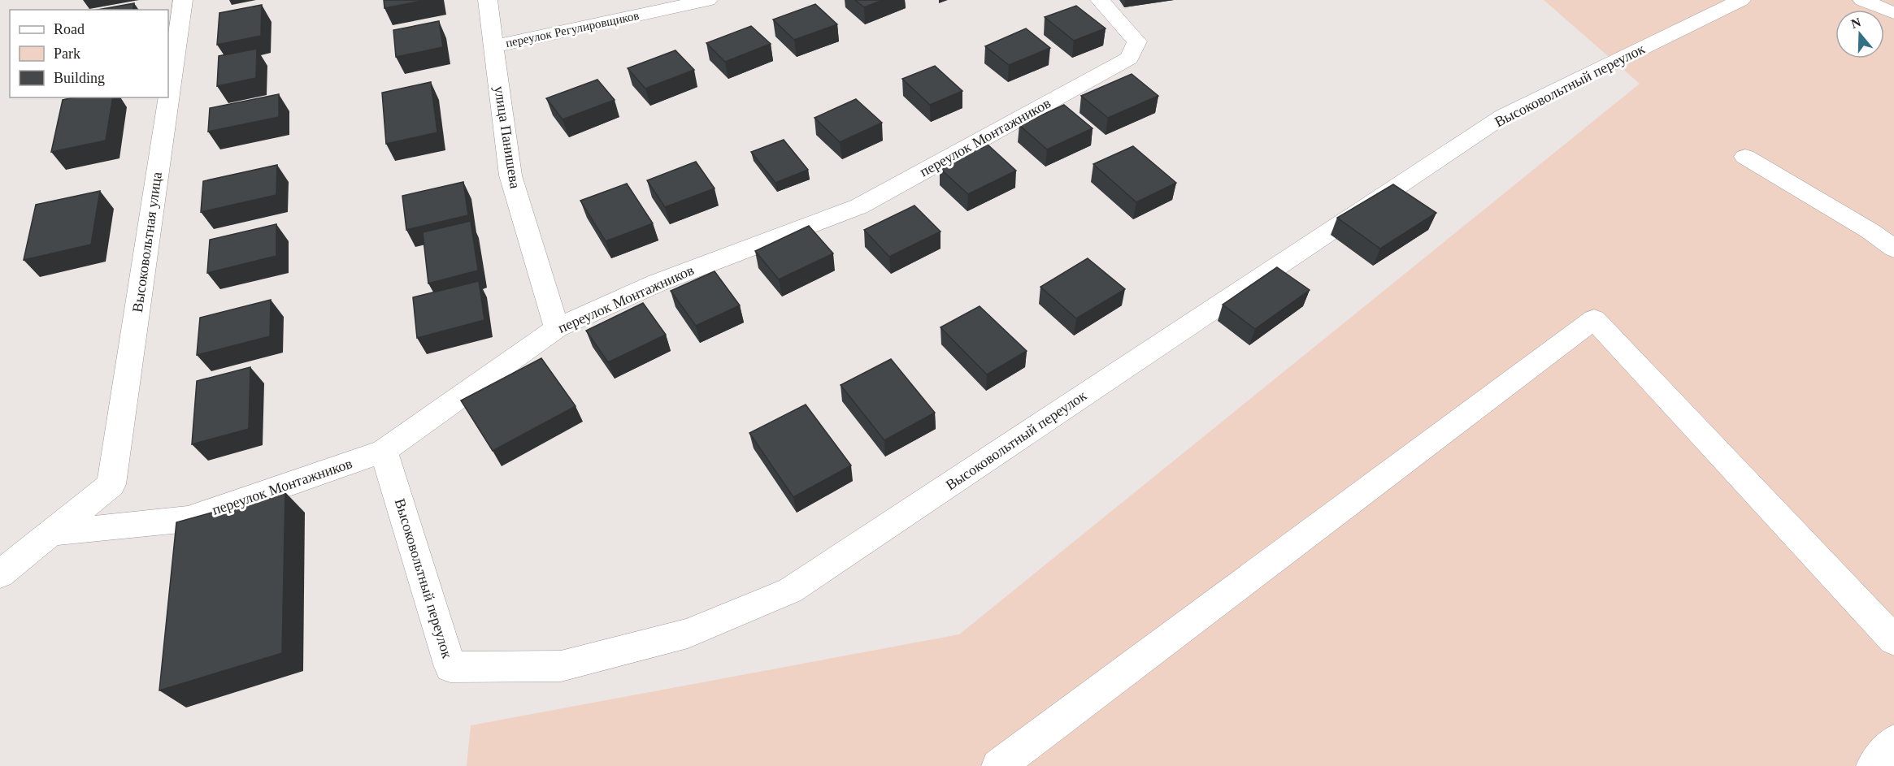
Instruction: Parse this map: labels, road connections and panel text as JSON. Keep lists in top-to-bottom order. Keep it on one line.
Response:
{"streets":{"street":["переулок Регулировщиков","Высоковольтный переулок","улица Панишева","переулок Монтажников","Высоковольтная улица"]},"crossings":[["переулок Регулировщиков","улица Панишева"],["Высоковольтный переулок","переулок Монтажников"],["улица Панишева","переулок Монтажников"],["переулок Монтажников","Высоковольтная улица"]],"legend":["Road","Park","Building"],"north":"top"}
